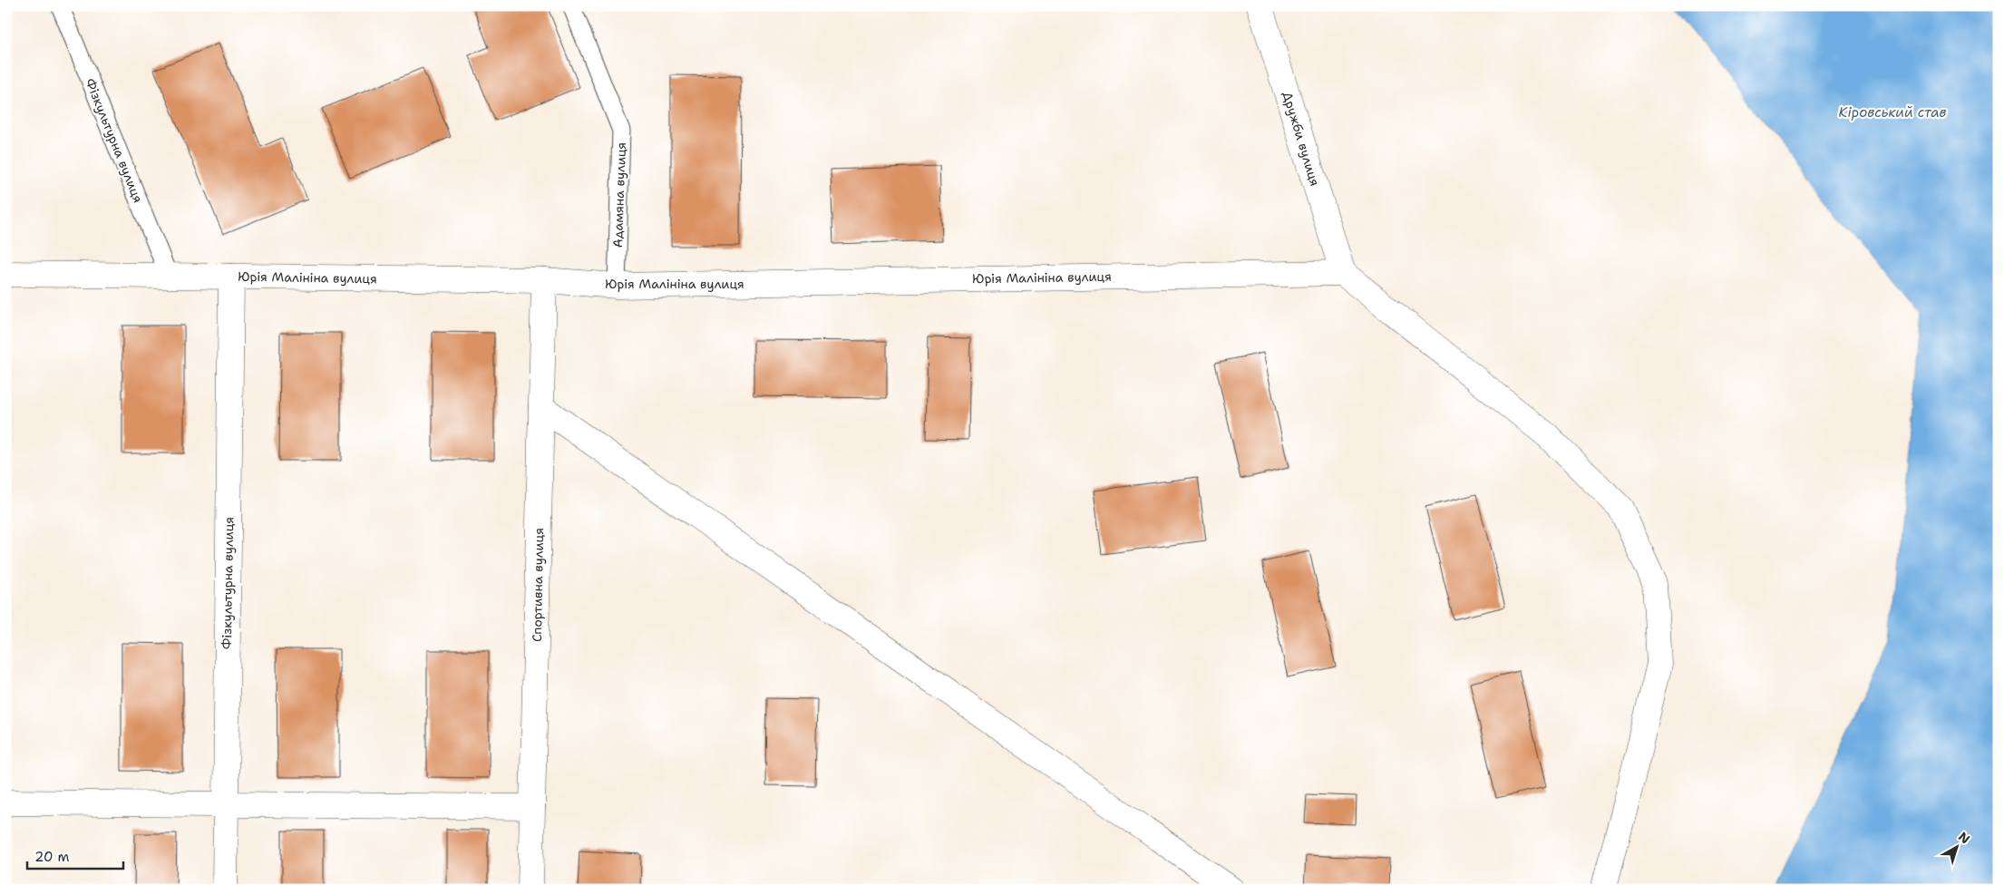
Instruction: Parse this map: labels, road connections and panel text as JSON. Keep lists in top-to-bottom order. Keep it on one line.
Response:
{"streets":{"street":["Дружби вулиця","Фiзкультурна вулиця","Юрія Малініна вулиця","Спортивна вулиця"],"lane":["Адамяна вулиця"]},"crossings":[["Дружби вулиця","Юрія Малініна вулиця"],["Фiзкультурна вулиця","Юрія Малініна вулиця"],["Адамяна вулиця","Юрія Малініна вулиця"],["Юрія Малініна вулиця","Спортивна вулиця"]],"water":["Кіровський став"],"scale_bar":"20 m","north":"top right"}
